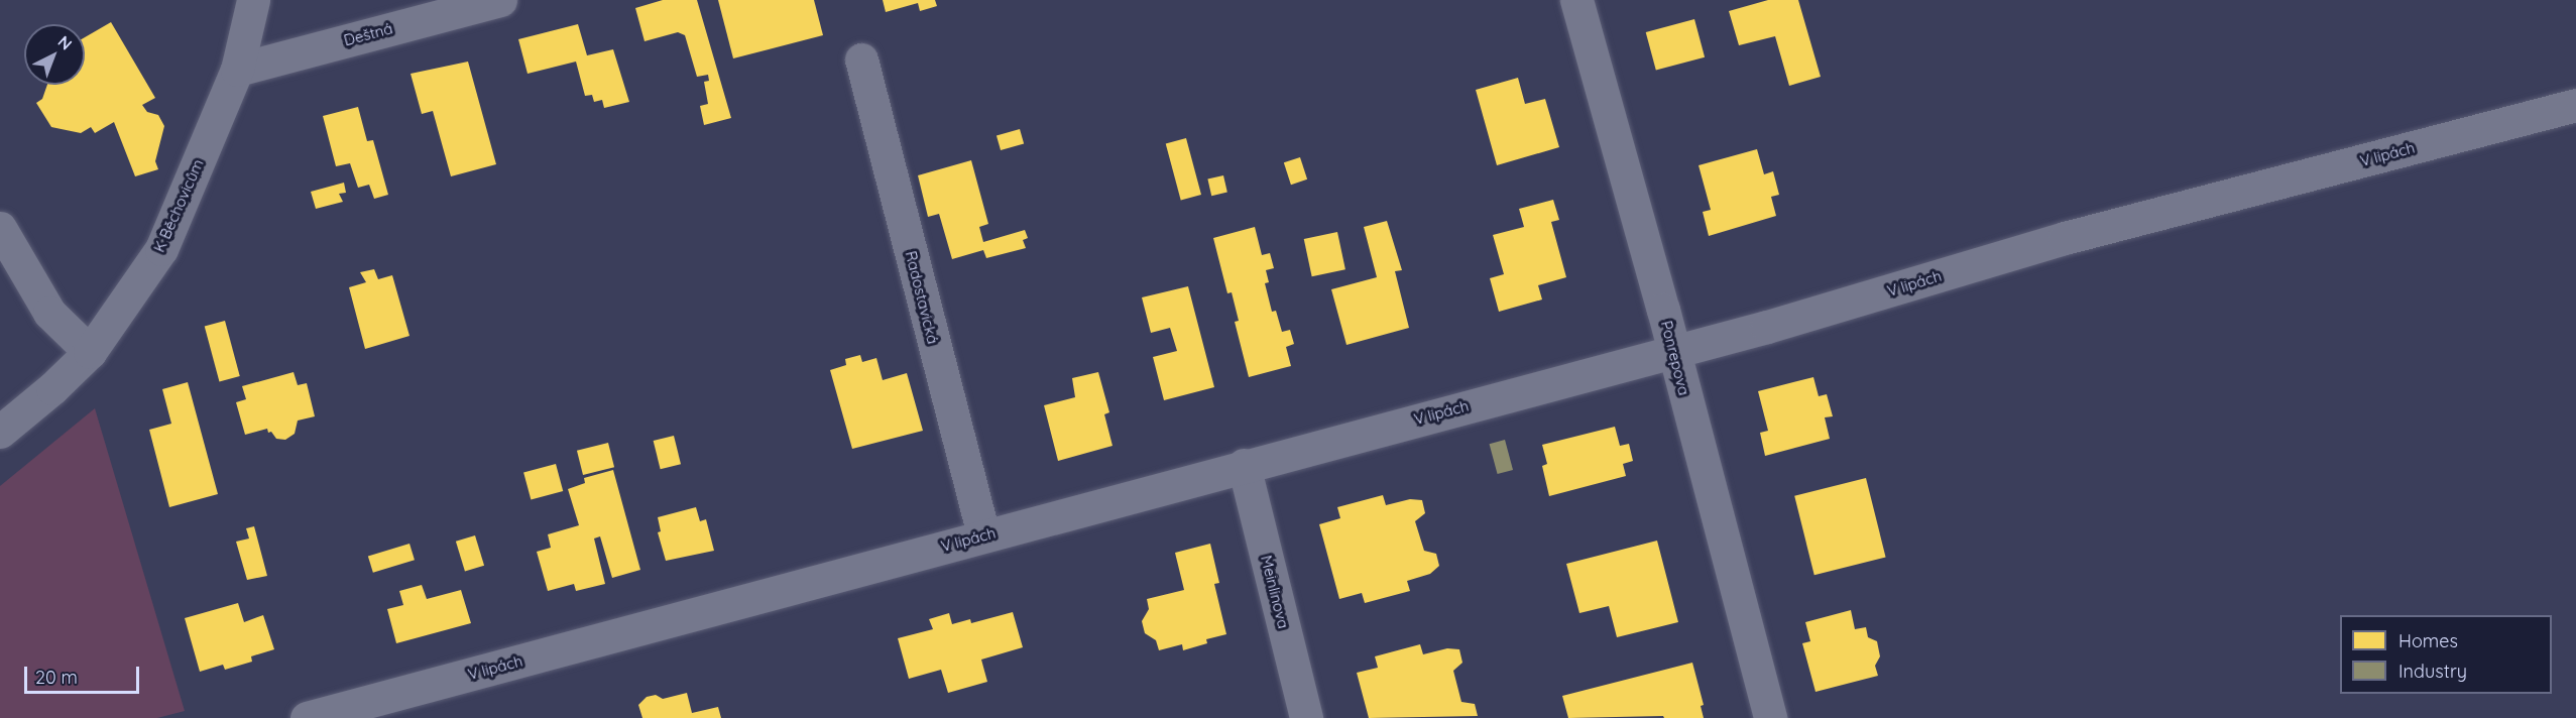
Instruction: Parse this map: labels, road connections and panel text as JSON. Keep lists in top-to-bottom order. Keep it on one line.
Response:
{"streets":{"street":["Deštná","V lipách","K Běchovicům","Radostavická","Ponrepova","Meinlinova"]},"crossings":[["Deštná","K Běchovicům"],["V lipách","Radostavická"],["V lipách","Ponrepova"],["V lipách","Meinlinova"]],"legend":["Homes","Industry"],"scale_bar":"20 m","north":"top right"}
